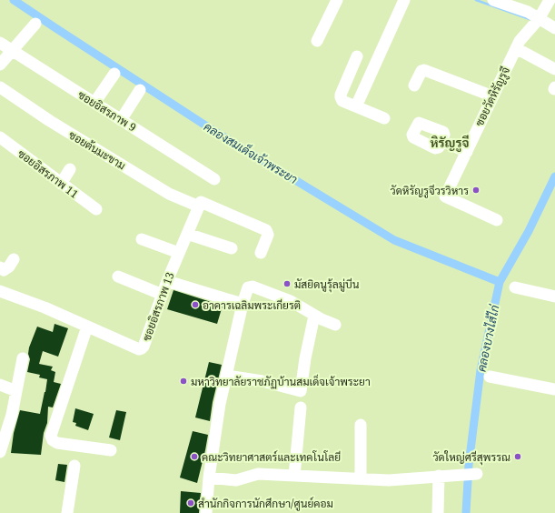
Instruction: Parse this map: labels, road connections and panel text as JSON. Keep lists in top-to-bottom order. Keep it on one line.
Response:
{"streets":{"street":["ซอยวัดหิรัญรูจี","ซอยอิสรภาพ 9","ซอยต้นมะขาม","ซอยอิสรภาพ 11","ซอยอิสรภาพ 13"]},"crossings":[["ซอยต้นมะขาม","ซอยอิสรภาพ 13"]],"districts":["หิรัญรูจี"],"water":["คลองสมเด็จเจ้าพระยา","คลองบางไส้ไก่"],"places":["วัดหิรัญรูจีวรวิหาร","มัสยิดนูรุ้ลมู่บีน","อาคารเฉลิมพระเกียรติ","มหาวิทยาลัยราชภัฏบ้านสมเด็จเจ้าพระยา","คณะวิทยาศาสตร์และเทคโนโลยี","วัดใหญ่ศรีสุพรรณ","สำนักกิจการนักศึกษา/ศูนย์คอม"]}
